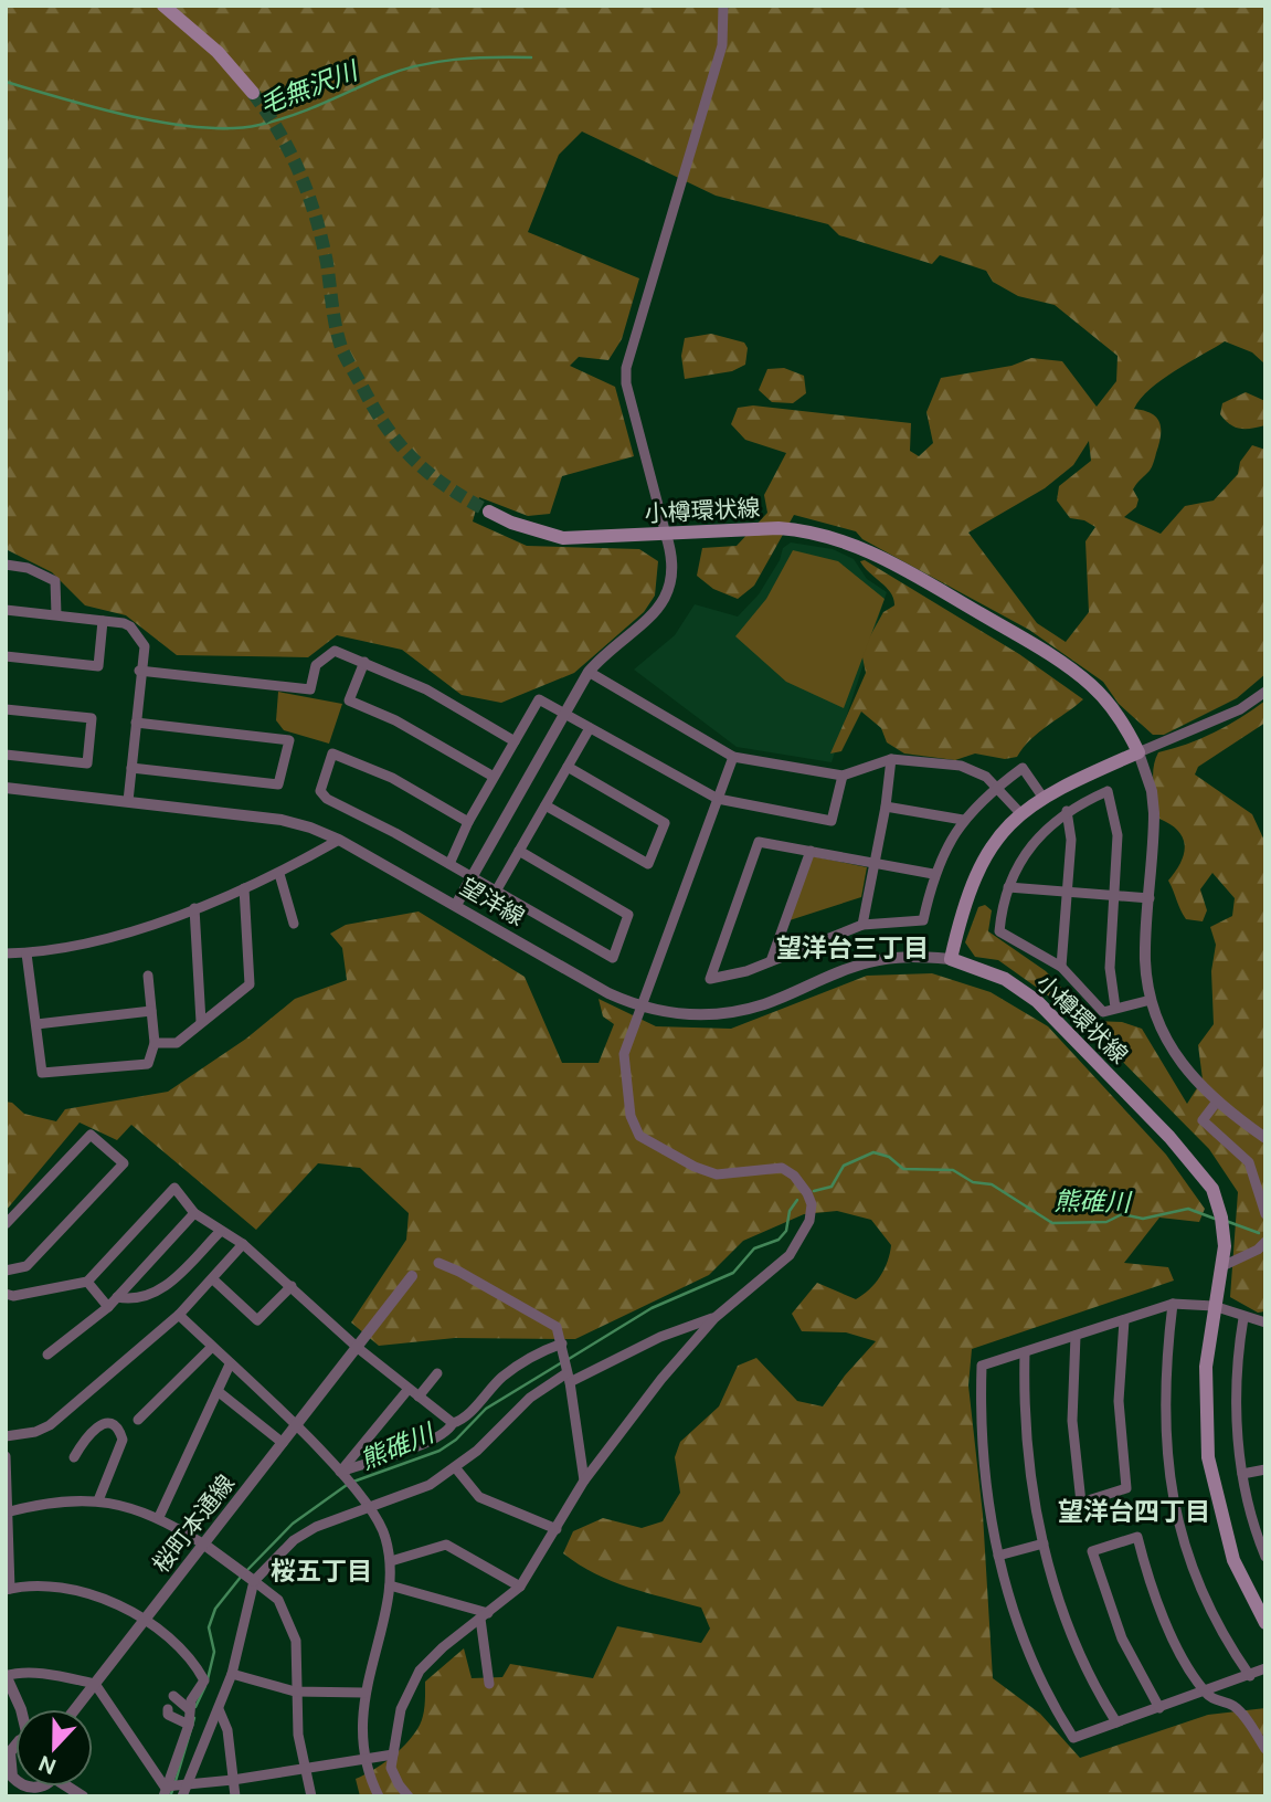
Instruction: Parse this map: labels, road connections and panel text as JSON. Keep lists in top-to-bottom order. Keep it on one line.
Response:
{"streets":{"main road":["小樽環状線"],"street":["望洋線","桜町本通線"]},"crossings":[["小樽環状線","望洋線"]],"districts":["望洋台三丁目","望洋台四丁目","桜五丁目"],"water":["毛無沢川","熊碓川"],"north":"bottom"}
